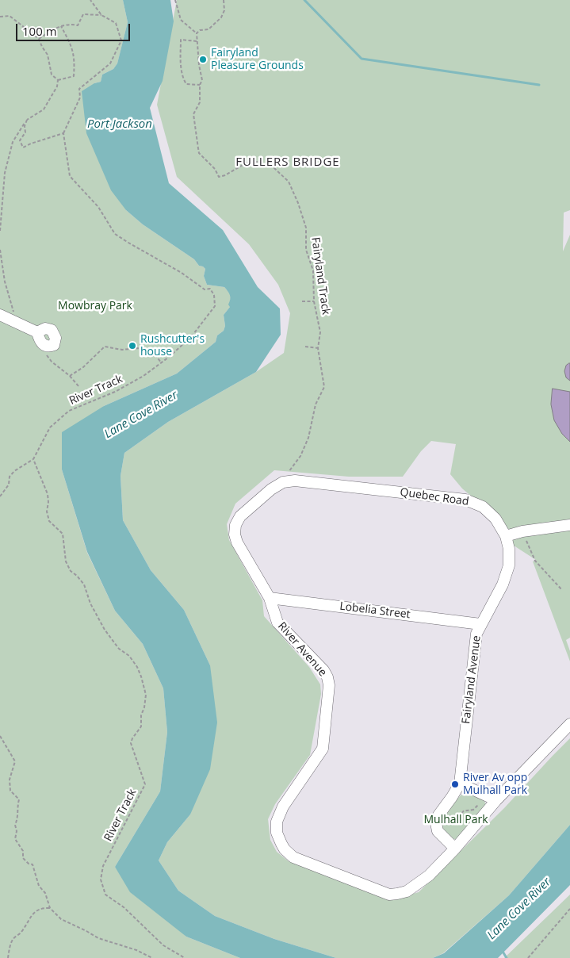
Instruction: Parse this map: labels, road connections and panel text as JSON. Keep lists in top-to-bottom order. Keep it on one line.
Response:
{"streets":{"street":["Quebec Road","Lobelia Street","River Avenue","Fairyland Avenue"],"path":["Fairyland Track","River Track"]},"crossings":[["Fairyland Track","Quebec Road"],["Fairyland Track","River Avenue"],["Quebec Road","River Avenue"],["Quebec Road","Fairyland Avenue"],["Lobelia Street","River Avenue"],["Lobelia Street","Fairyland Avenue"]],"districts":["FULLERS BRIDGE"],"water":["Port Jackson","Lane Cove River"],"parks":["Mowbray Park","Mulhall Park"],"places":["Fairyland Pleasure Grounds","Rushcutter's house","River Av opp Mulhall Park"],"scale_bar":"100 m"}
